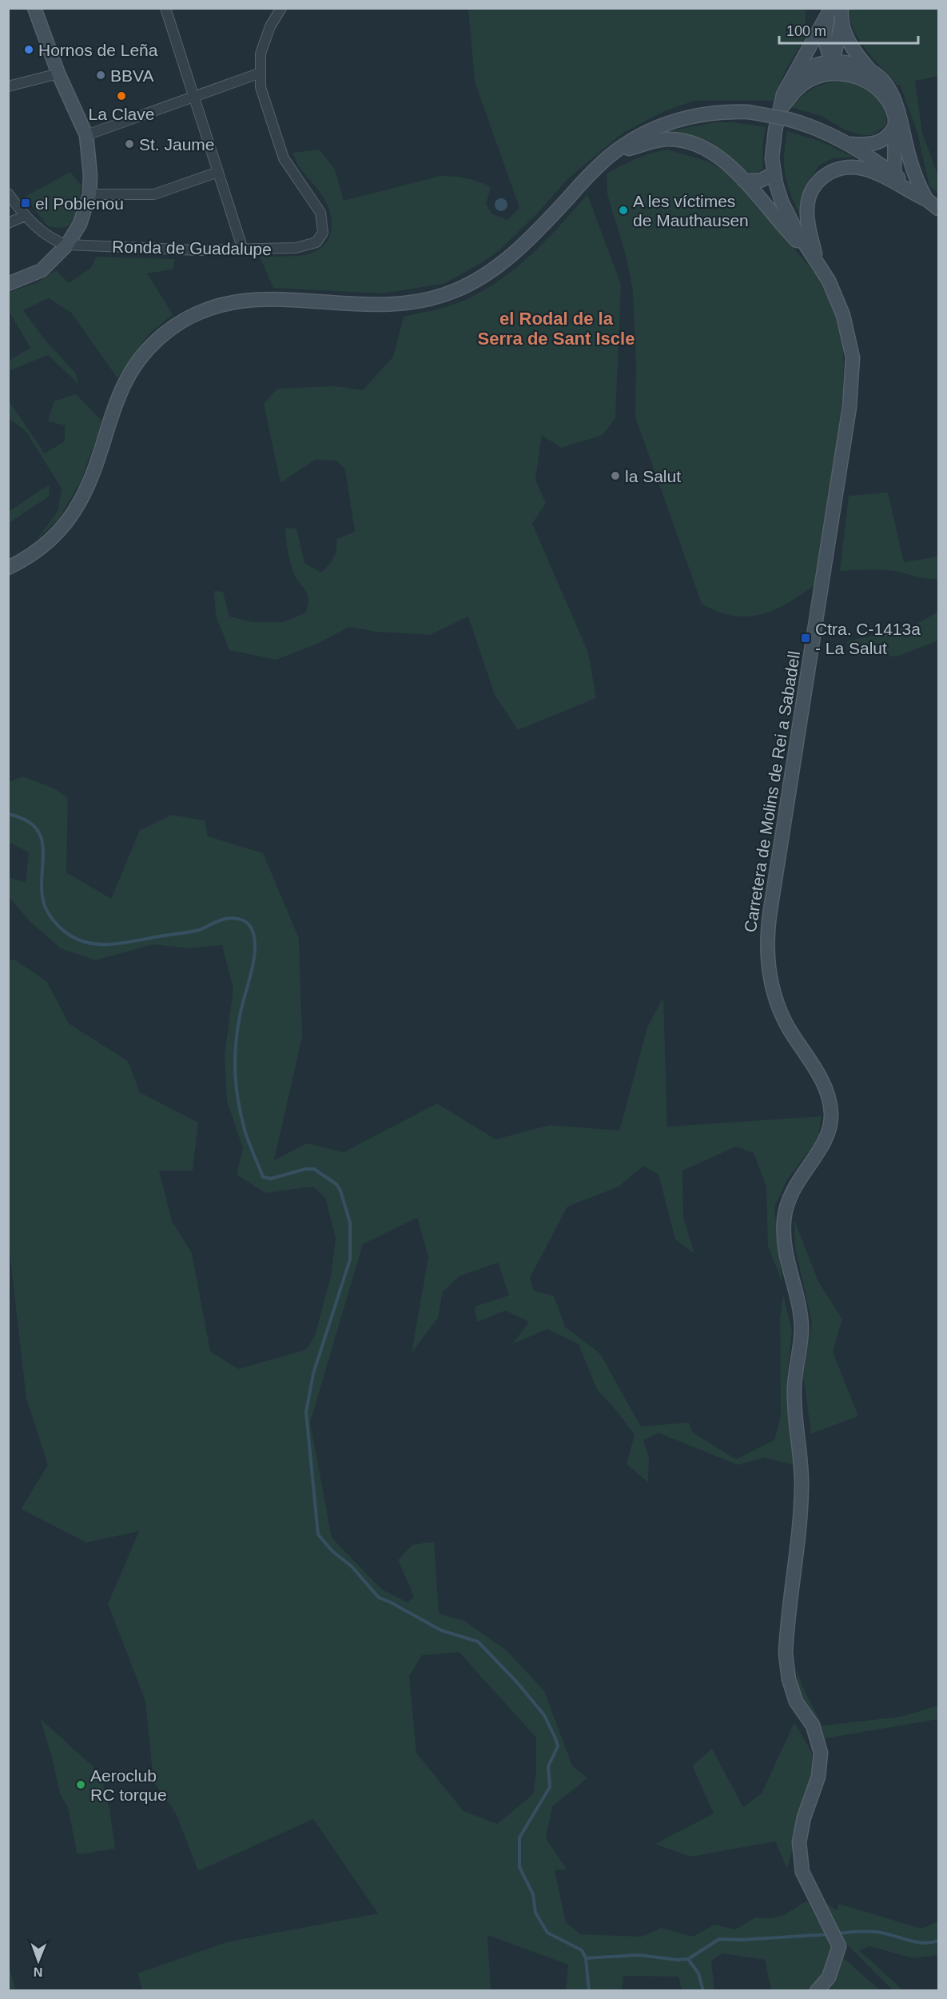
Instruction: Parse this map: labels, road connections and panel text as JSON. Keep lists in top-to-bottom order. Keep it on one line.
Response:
{"streets":{"main road":["Carretera de Molins de Rei a Sabadell"],"street":["Ronda de Guadalupe"]},"districts":["el Rodal de la Serra de Sant Iscle"],"places":{"other":["Hornos de Leña","BBVA","La Clave","St. Jaume","A les víctimes de Mauthausen","la Salut","Aeroclub RC torque"],"transit":["el Poblenou","Ctra. C-1413a - La Salut"]},"scale_bar":"100 m","north":"bottom"}
